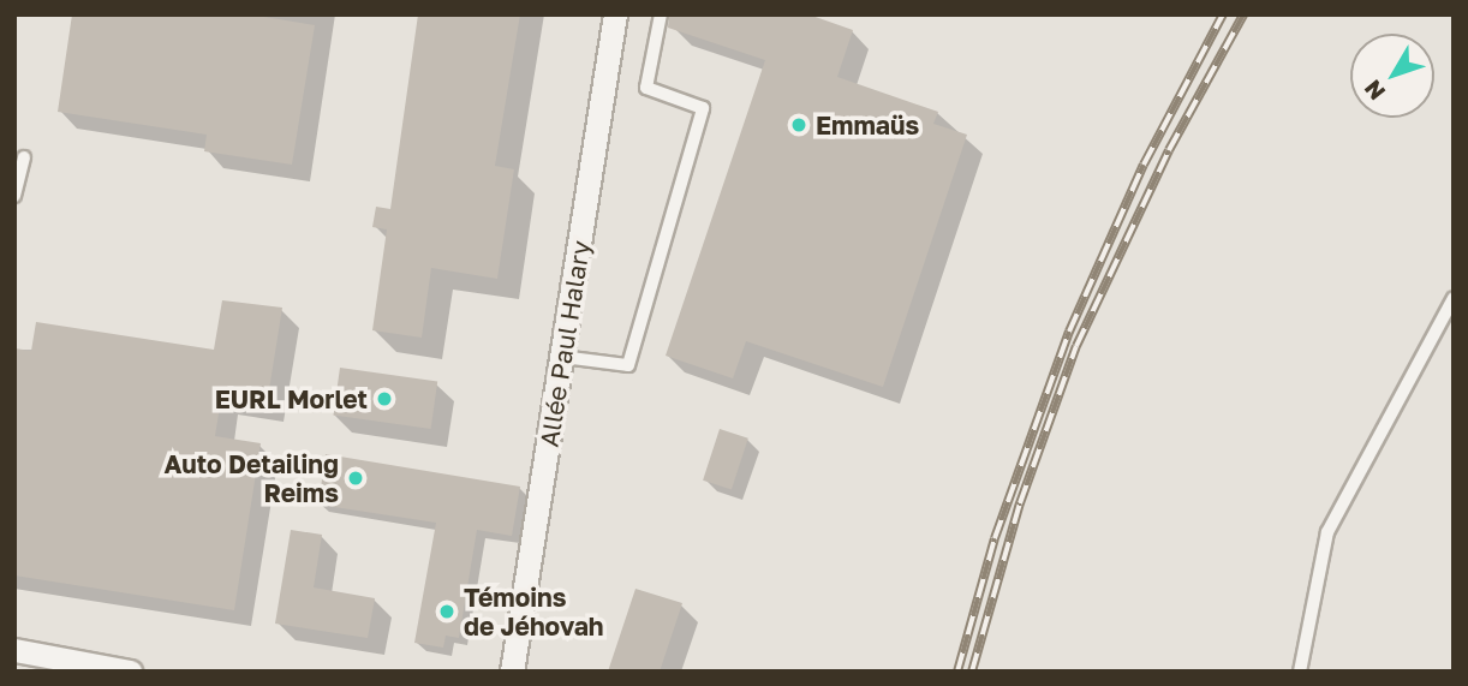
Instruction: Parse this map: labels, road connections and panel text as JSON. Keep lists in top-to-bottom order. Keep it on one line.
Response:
{"streets":{"street":["Allée Paul Halary"]},"places":["Emmaüs","EURL Morlet","Auto Detailing Reims","Témoins de Jéhovah"],"north":"bottom left"}
